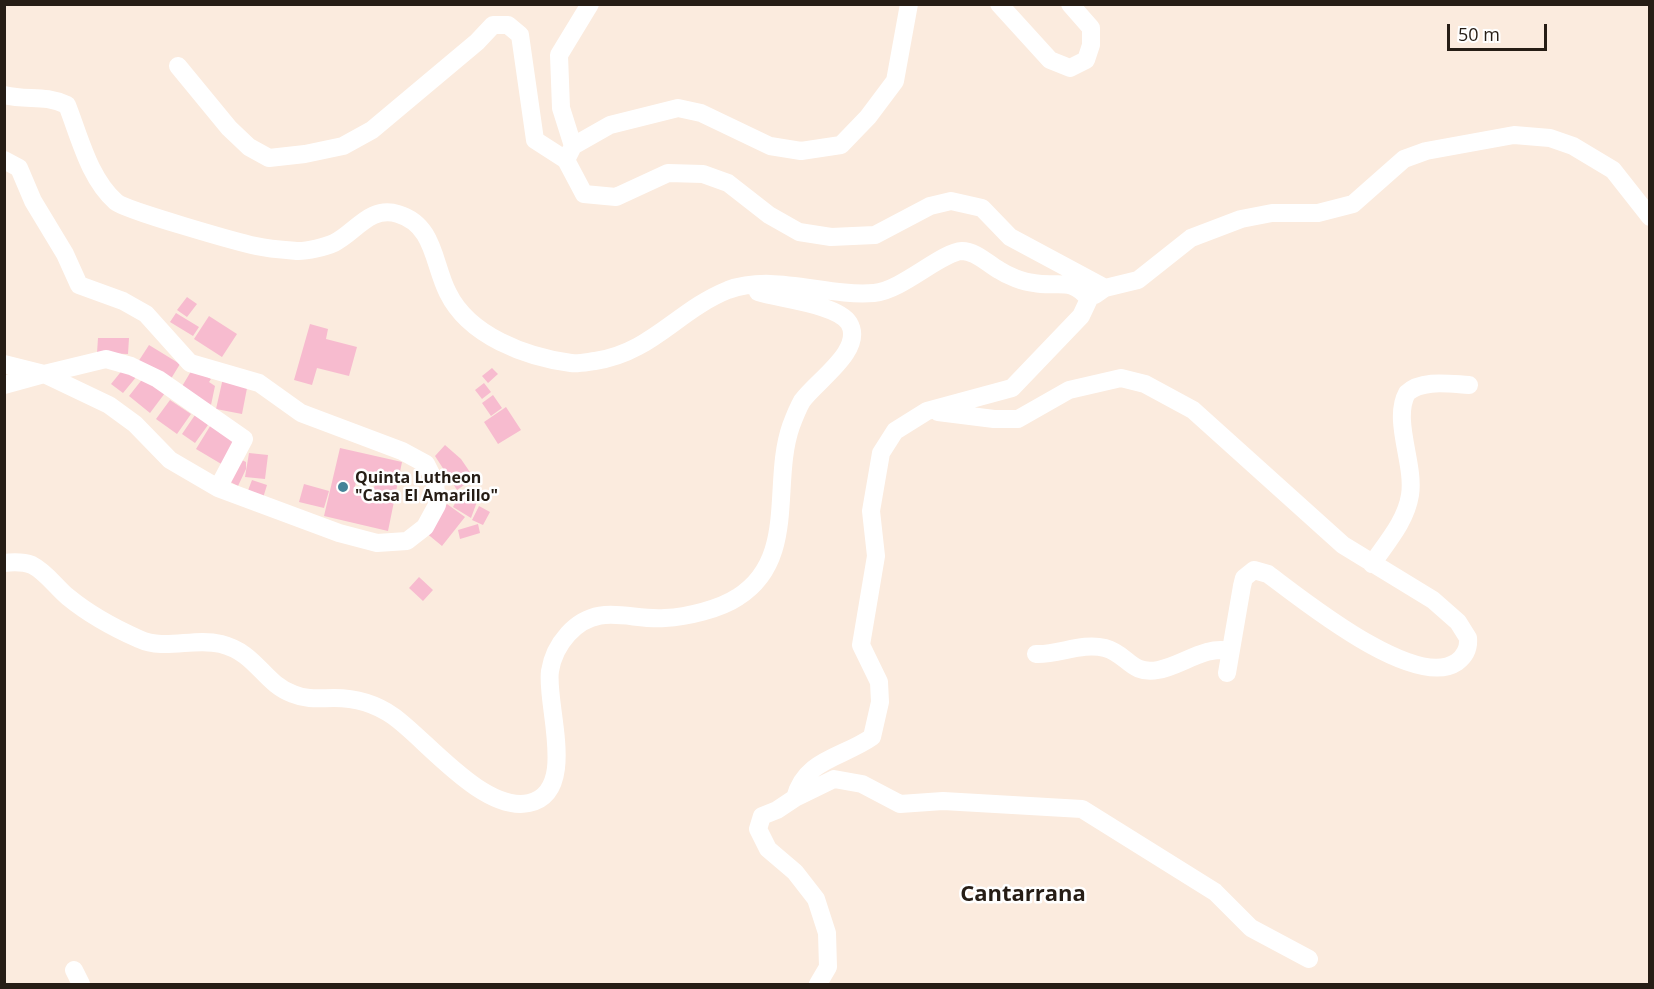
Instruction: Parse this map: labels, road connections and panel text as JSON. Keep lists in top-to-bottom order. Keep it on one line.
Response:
{"districts":["Cantarrana"],"places":["Quinta Lutheon \"Casa El Amarillo\""],"scale_bar":"50 m"}
